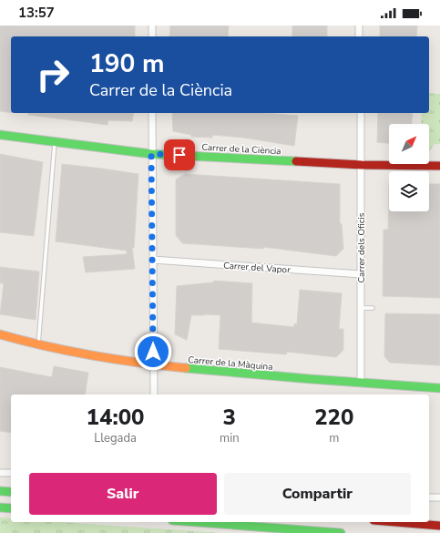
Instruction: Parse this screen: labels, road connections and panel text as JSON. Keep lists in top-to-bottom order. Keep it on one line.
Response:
{"streets":{"main road":["Carrer de la Ciència","Carrer de la Màquina"],"street":["Carrer dels Oficis","Carrer del Vapor"]},"crossings":[["Carrer de la Ciència","Carrer dels Oficis"],["Carrer dels Oficis","Carrer del Vapor"],["Carrer dels Oficis","Carrer de la Màquina"]],"north":"top right","page":{"status":"13:57","turn":["190 m","Carrer de la Ciència"],"eta":["14:00","Llegada","3","min","220","m"],"buttons":["Salir","Compartir"]}}
